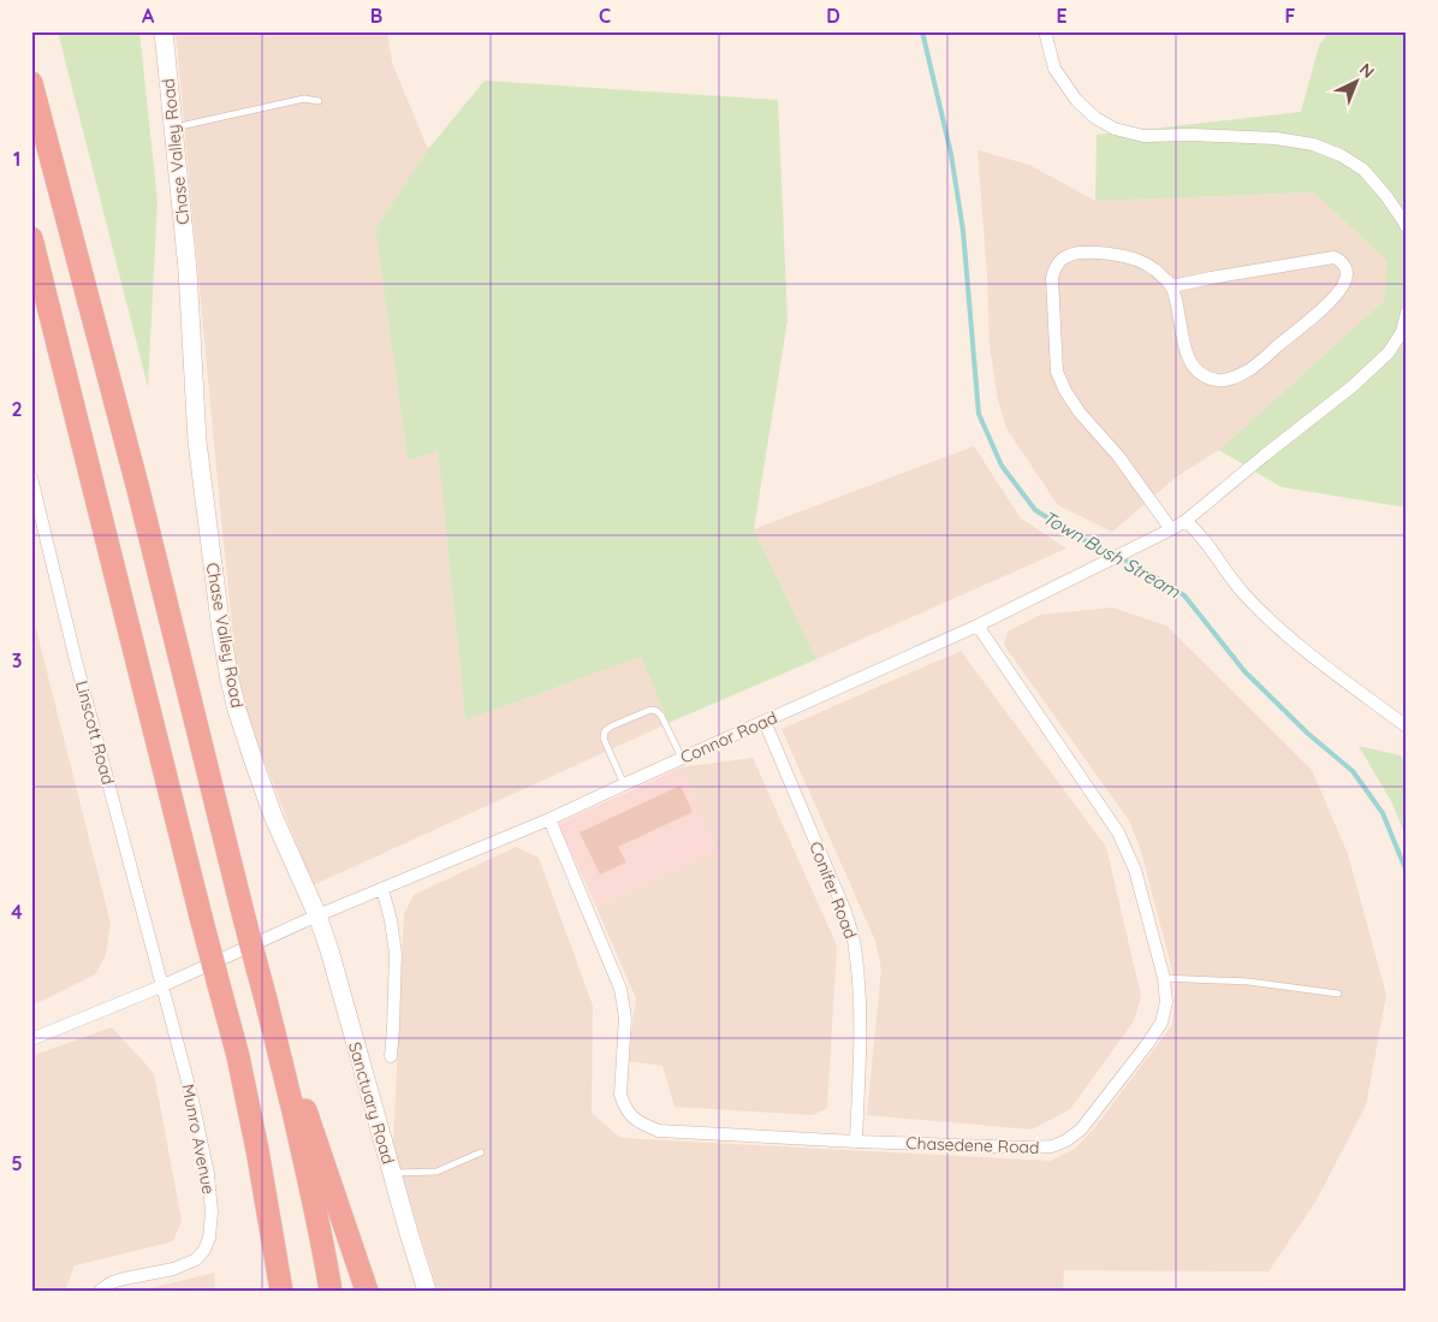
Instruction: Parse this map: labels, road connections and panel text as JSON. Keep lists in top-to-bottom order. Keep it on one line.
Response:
{"streets":{"street":["Chase Valley Road","Linscott Road","Connor Road","Conifer Road","Sanctuary Road","Munro Avenue","Chasedene Road"]},"crossings":[["Chase Valley Road","Connor Road"],["Chase Valley Road","Sanctuary Road"],["Linscott Road","Munro Avenue"],["Connor Road","Conifer Road"],["Connor Road","Sanctuary Road"],["Connor Road","Chasedene Road"],["Conifer Road","Chasedene Road"]],"water":["Town Bush Stream"],"north":"top right","grid":{"columns":["A","B","C","D","E","F"],"rows":["1","2","3","4","5"]}}
